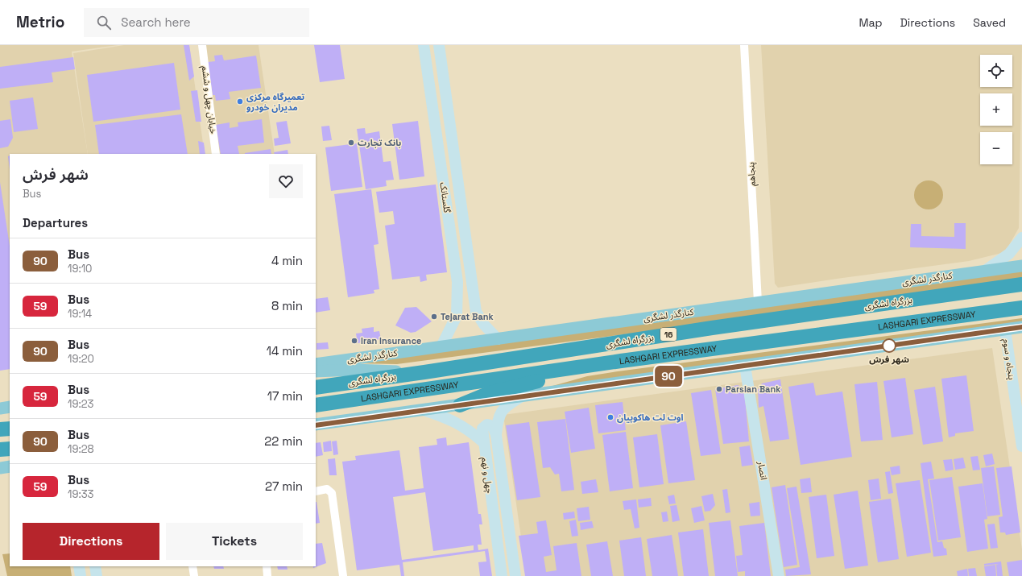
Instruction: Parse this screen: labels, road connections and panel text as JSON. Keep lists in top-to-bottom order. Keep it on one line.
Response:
{"streets":{"highway":["بزرگراه لشگری","LASHGARI EXPRESSWAY","16"],"main road":["کنارگذر لشگری"],"street":["خیابان چهل و ششم","پنجاهم","گلستانک","پنجاه و سوم","انصار","چهل و نهم"]},"crossings":[["پنجاهم","کنارگذر لشگری"],["گلستانک","کنارگذر لشگری"]],"places":["تعمیرگاه مرکزی مدیران خودرو","بانک تجارت","Tejarat Bank","Iran Insurance","شهر فرش","Parsian Bank","اوت لت هاکوپیان"],"lines":["bus line 90"],"page":{"header":"Metrio","search":"Search here","nav":["Map","Directions","Saved"],"on_map":"90","map_buttons":["+","−"],"heading":[["شهر فرش","Bus"],"Departures"],"list":[{"mark":"90","name":"Bus","note":"19:10","value":"4 min"},{"mark":"59","name":"Bus","note":"19:14","value":"8 min"},{"mark":"90","name":"Bus","note":"19:20","value":"14 min"},{"mark":"59","name":"Bus","note":"19:23","value":"17 min"},{"mark":"90","name":"Bus","note":"19:28","value":"22 min"},{"mark":"59","name":"Bus","note":"19:33","value":"27 min"}],"buttons":["Directions","Tickets"]}}
